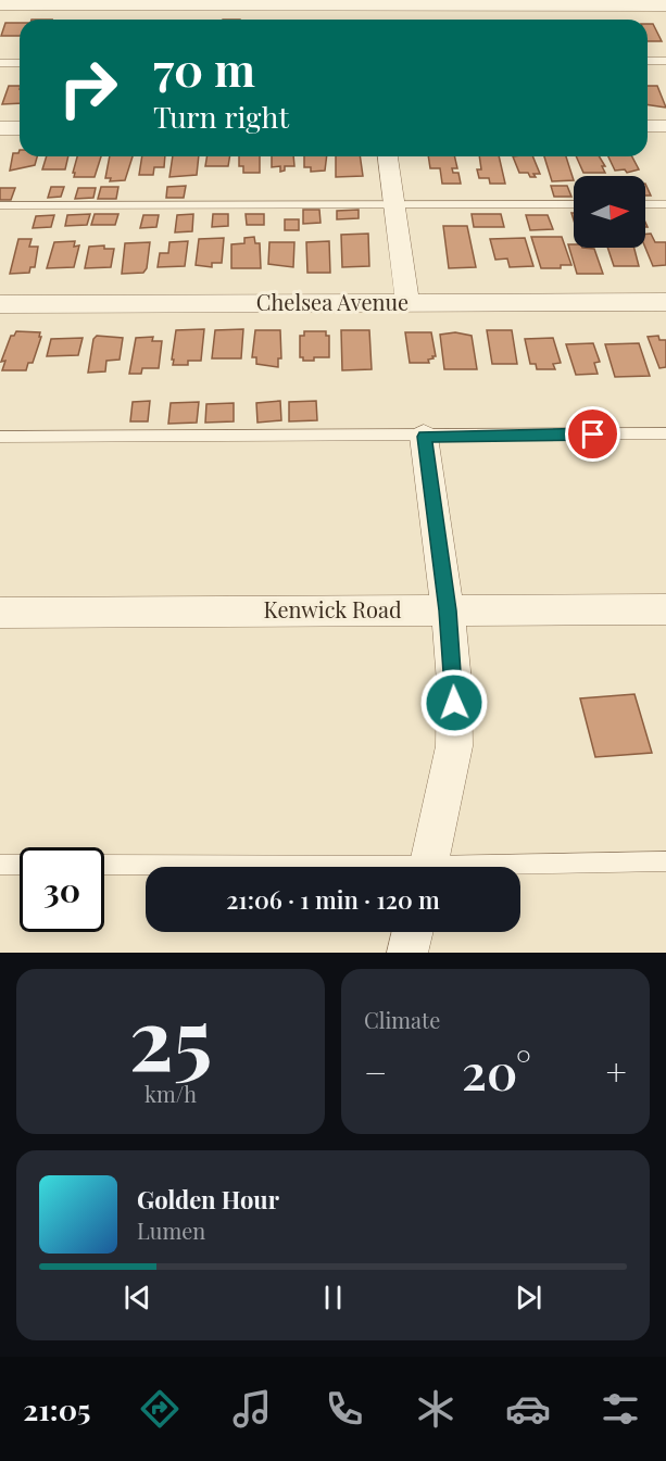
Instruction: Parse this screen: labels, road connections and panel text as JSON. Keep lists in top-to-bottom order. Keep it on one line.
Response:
{"streets":{"street":["Chelsea Avenue","Kenwick Road"]},"north":"right","page":{"turn":["70 m","Turn right"],"limit":"30","trip":"21:06 · 1 min · 120 m","tile":[["25","km/h"],"Climate"],"heat":["−","20°","+"],"song":["Golden Hour","Lumen"],"tabs":"21:05"}}
